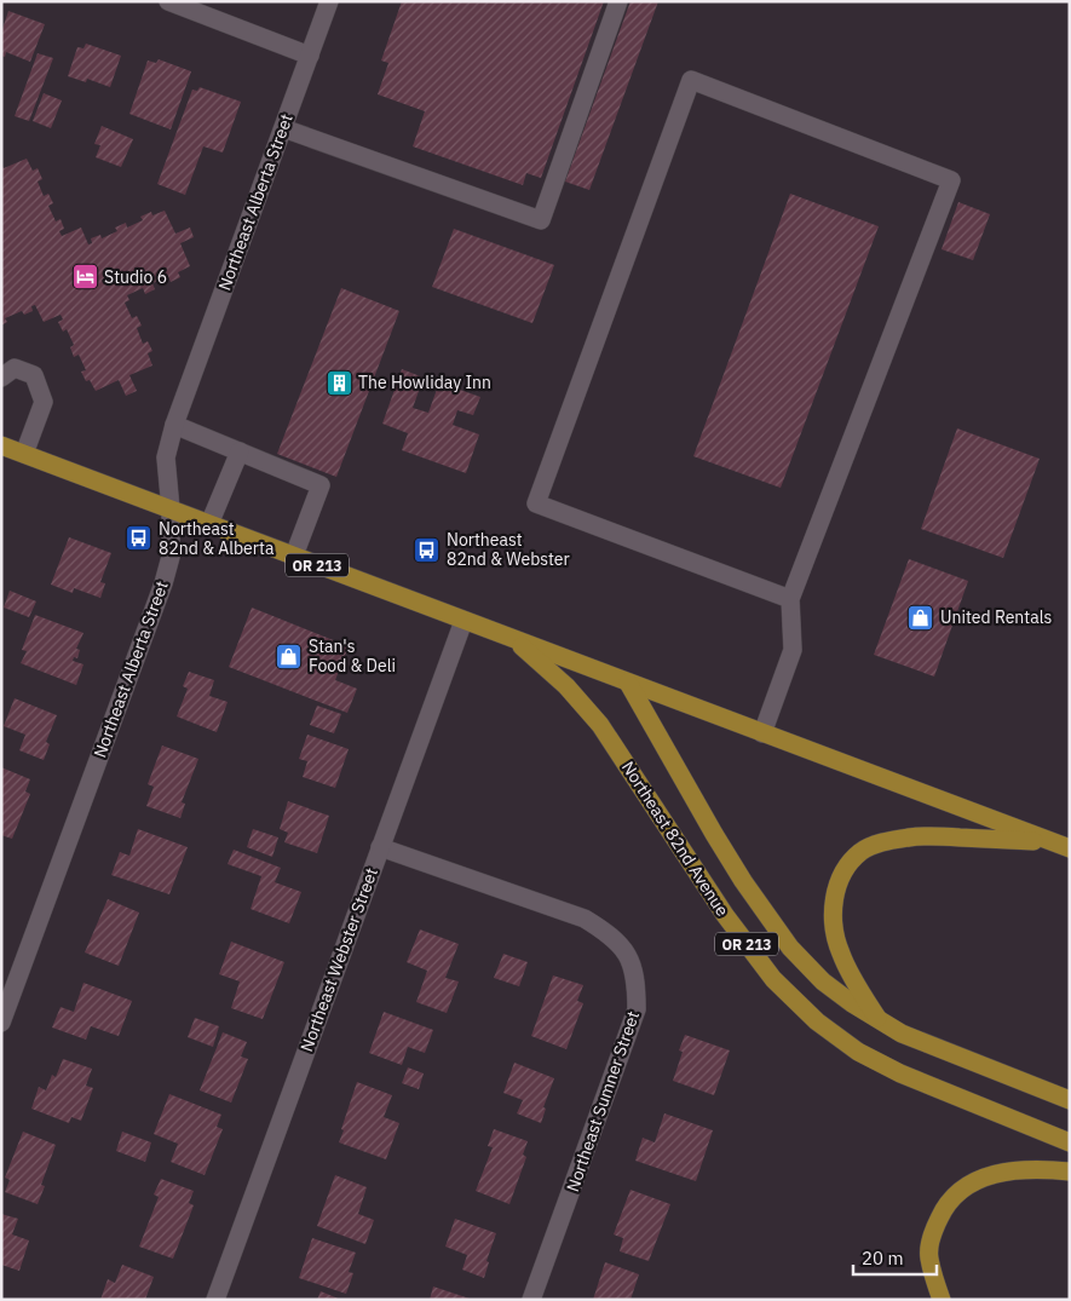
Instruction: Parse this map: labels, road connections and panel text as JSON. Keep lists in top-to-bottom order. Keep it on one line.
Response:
{"streets":{"main road":["OR 213","Northeast 82nd Avenue"],"street":["Northeast Alberta Street","Northeast Webster Street","Northeast Sumner Street"]},"crossings":[["Northeast Alberta Street","Northeast 82nd Avenue"],["Northeast 82nd Avenue","Northeast Webster Street"],["Northeast Webster Street","Northeast Sumner Street"]],"places":{"hotel":["Studio 6"],"building":["The Howliday Inn"],"bus stop":["Northeast 82nd & Alberta","Northeast 82nd & Webster"],"shop":["United Rentals","Stan's Food & Deli"]},"scale_bar":"20 m"}
